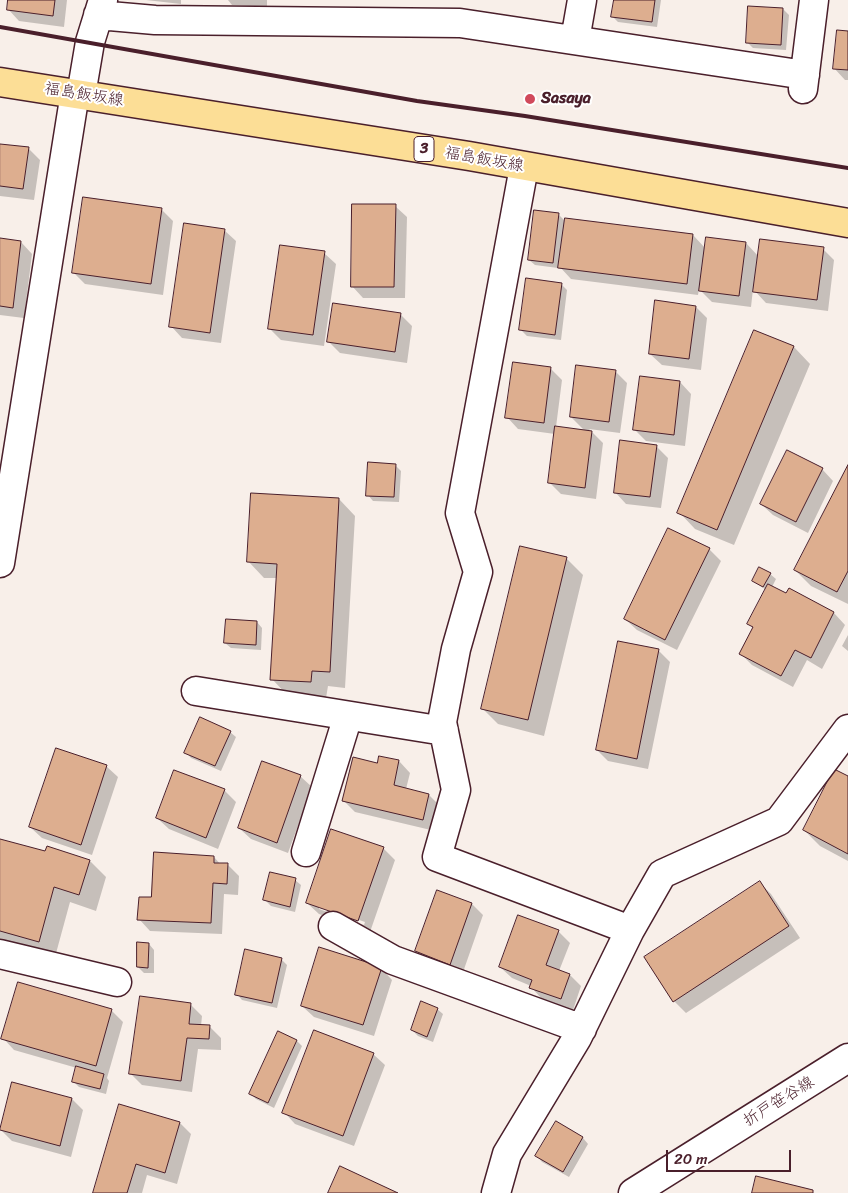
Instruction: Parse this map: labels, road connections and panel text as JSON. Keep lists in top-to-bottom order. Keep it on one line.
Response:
{"streets":{"main road":["福島飯坂線","3"],"street":["折戸笹谷線"]},"places":["Sasaya"],"scale_bar":"20 m"}
